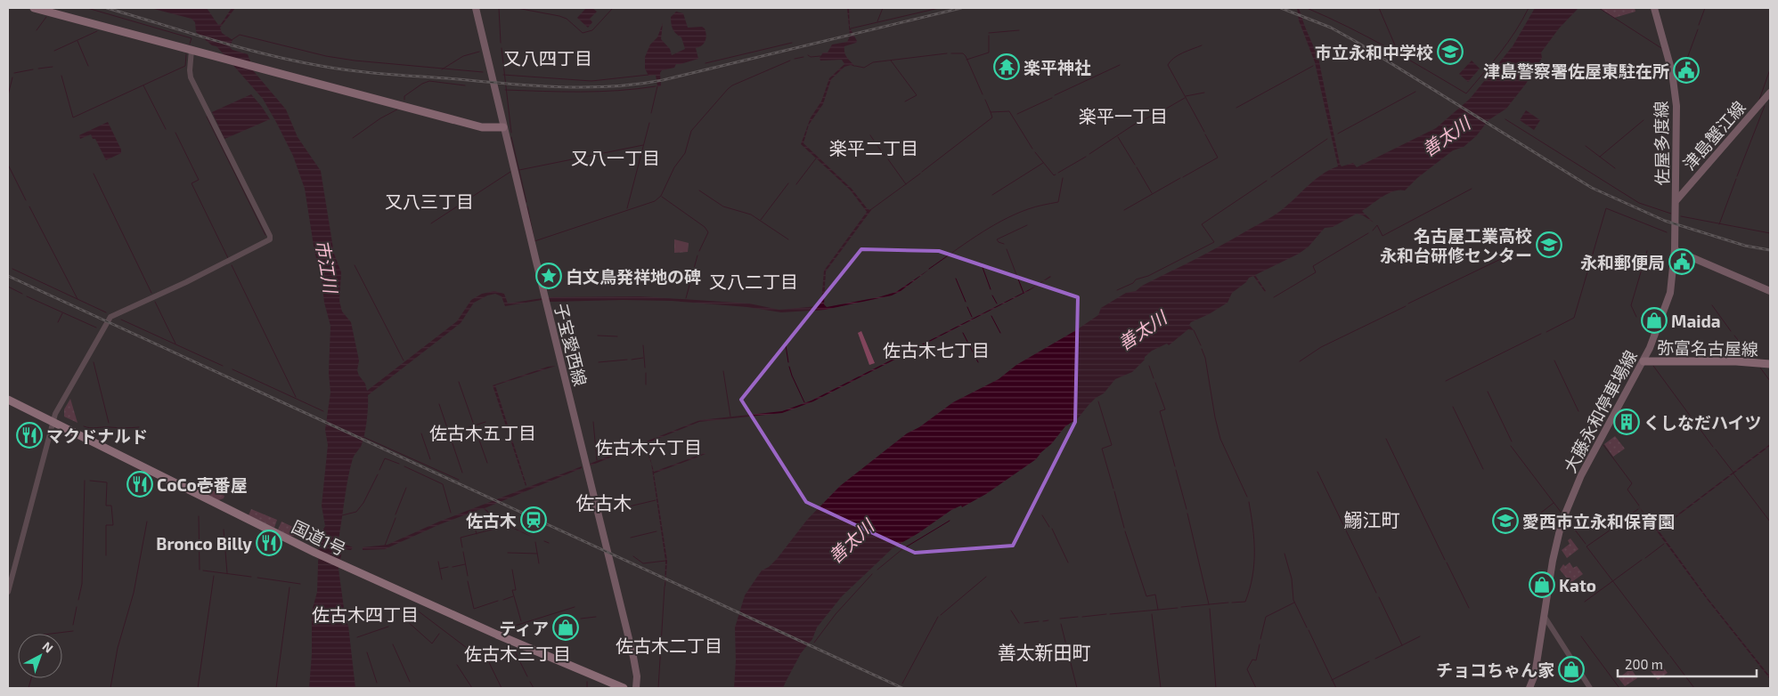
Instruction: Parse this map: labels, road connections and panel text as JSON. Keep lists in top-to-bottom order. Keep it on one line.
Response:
{"streets":{"highway":["国道1号"],"main road":["津島蟹江線","佐屋多度線","子宝愛西線","弥富名古屋線","大藤永和停車場線"]},"crossings":[["津島蟹江線","佐屋多度線"],["弥富名古屋線","大藤永和停車場線"]],"districts":["又八四丁目","楽平一丁目","楽平二丁目","又八一丁目","又八三丁目","又八二丁目","佐古木七丁目","佐古木五丁目","佐古木六丁目","佐古木","鰯江町","佐古木四丁目","佐古木二丁目","善太新田町","佐古木三丁目"],"water":["善太川","市江川"],"places":{"school or university":["市立永和中学校","名古屋工業高校 永和台研修センター","愛西市立永和保育園"],"temple":["楽平神社"],"public building":["津島警察署佐屋東駐在所","永和郵便局"],"place":["白文鳥発祥地の碑"],"shop":["Maida","Kato","ティア","チョコちゃん家"],"building":["くしなだハイツ"],"restaurant":["マクドナルド","CoCo壱番屋","Bronco Billy"],"station":["佐古木"]},"scale_bar":"200 m","north":"top right"}
